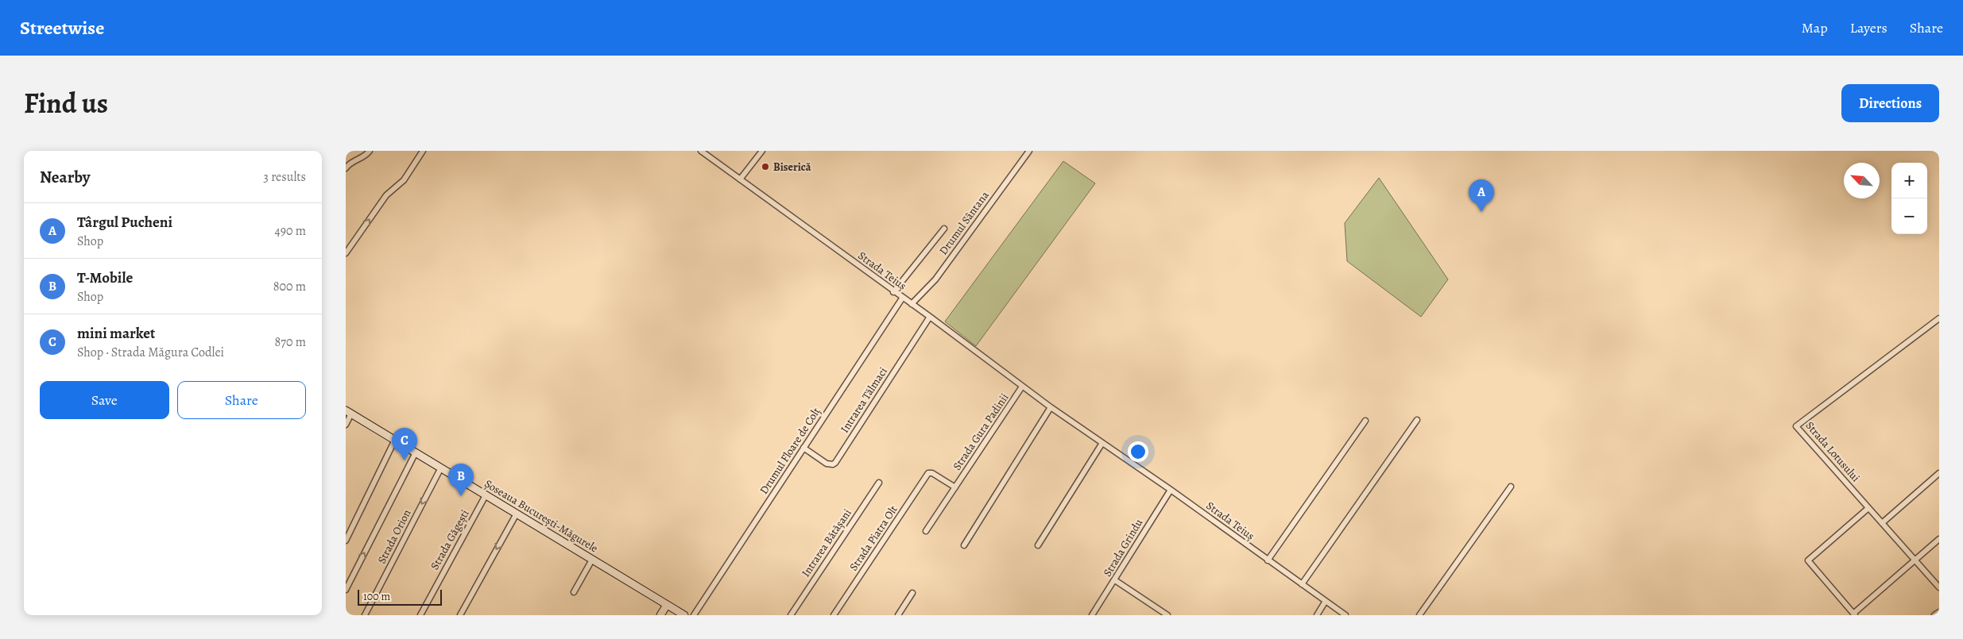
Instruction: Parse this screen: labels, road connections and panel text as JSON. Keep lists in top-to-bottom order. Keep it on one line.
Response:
{"streets":{"main road":["Șoseaua București-Măgurele"],"street":["Drumul Sântana","Strada Teiuș","Intrarea Tălmaci","Strada Gura Padinii","Drumul Floare de Colț","Strada Lotusului","Strada Orion","Strada Piatra Olt","Strada Găgești","Intrarea Bătășani","Strada Grindu"]},"crossings":[["Drumul Sântana","Strada Teiuș"],["Strada Teiuș","Intrarea Tălmaci"],["Strada Teiuș","Strada Gura Padinii"],["Strada Teiuș","Drumul Floare de Colț"],["Strada Teiuș","Strada Grindu"],["Intrarea Tălmaci","Drumul Floare de Colț"],["Strada Gura Padinii","Strada Piatra Olt"],["Șoseaua București-Măgurele","Strada Orion"],["Șoseaua București-Măgurele","Strada Găgești"]],"places":["Biserică"],"scale_bar":"100 m","north":"top left","page":{"header":"Streetwise","nav":["Map","Layers","Share"],"title":"Find us","buttons":["Directions",["Save","Share"]],"heading":["Nearby","3 results"],"map_buttons":["+","−"],"pins":["A","C","B"],"list":[{"mark":"A","name":"Târgul Pucheni","note":"Shop","value":"490 m"},{"mark":"B","name":"T-Mobile","note":"Shop","value":"800 m"},{"mark":"C","name":"mini market","note":"Shop · Strada Măgura Codlei","value":"870 m"}],"scale":"100 m"}}
